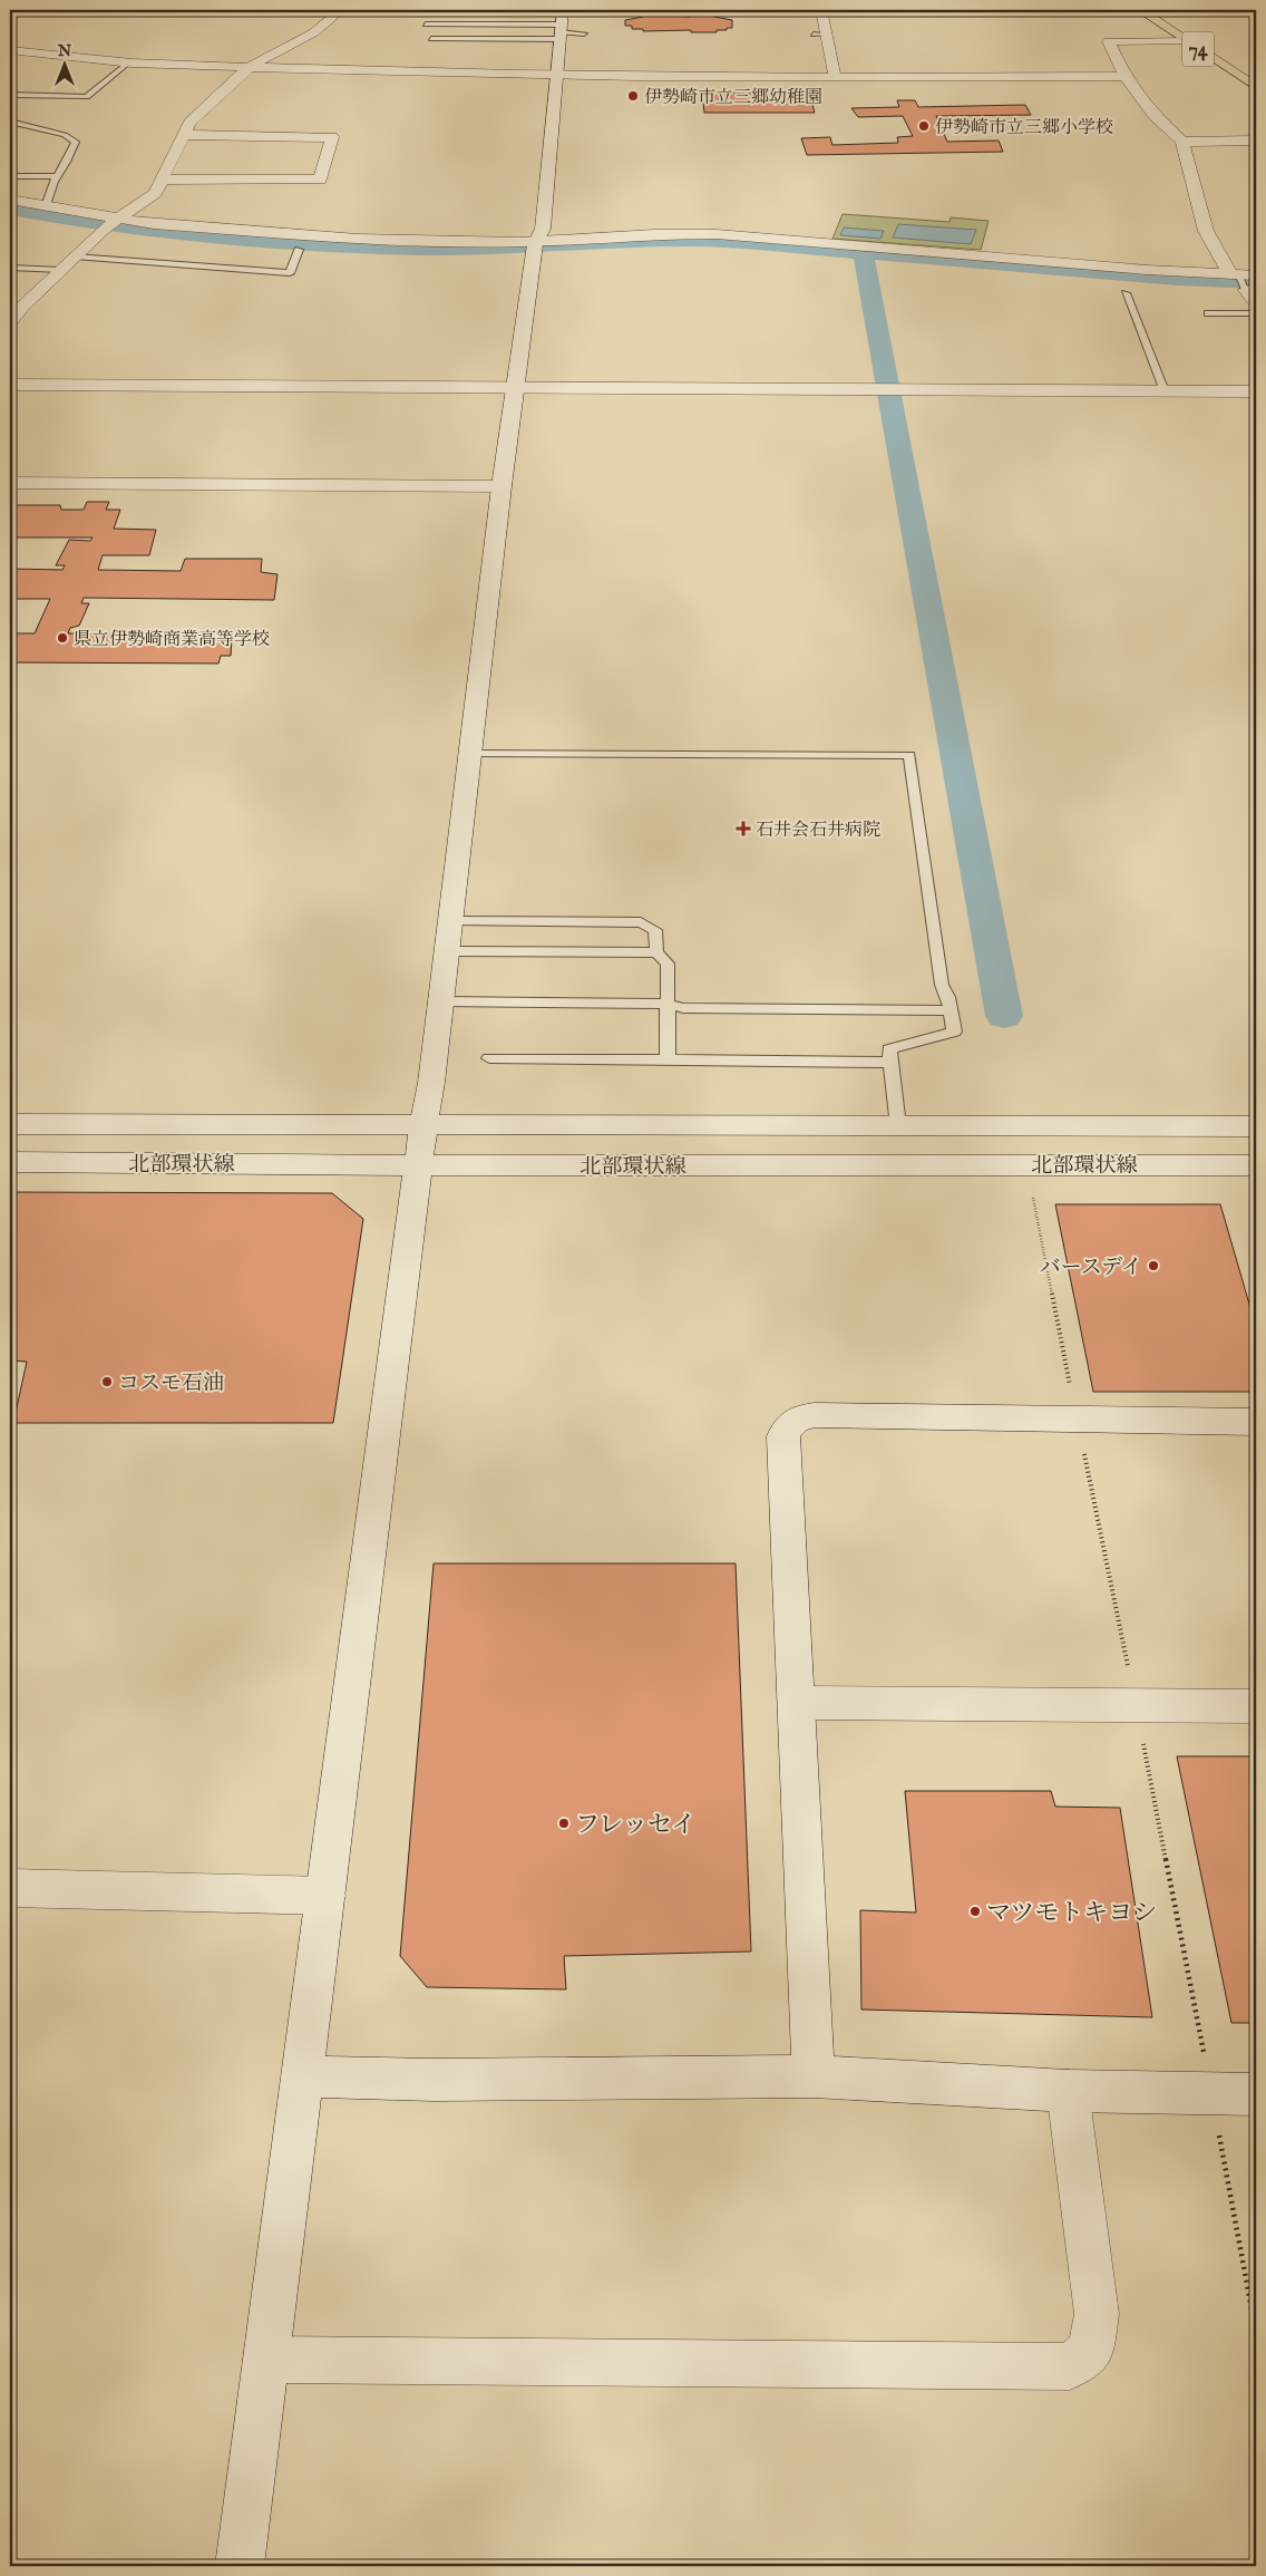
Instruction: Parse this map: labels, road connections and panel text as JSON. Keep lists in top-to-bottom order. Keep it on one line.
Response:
{"streets":{"main road":["74"],"street":["北部環状線"]},"places":{"other":["伊勢崎市立三郷幼稚園","伊勢崎市立三郷小学校","県立伊勢崎商業高等学校","バースデイ","コスモ石油","フレッセイ","マツモトキヨシ"],"health":["石井会石井病院"]},"north":"top"}
